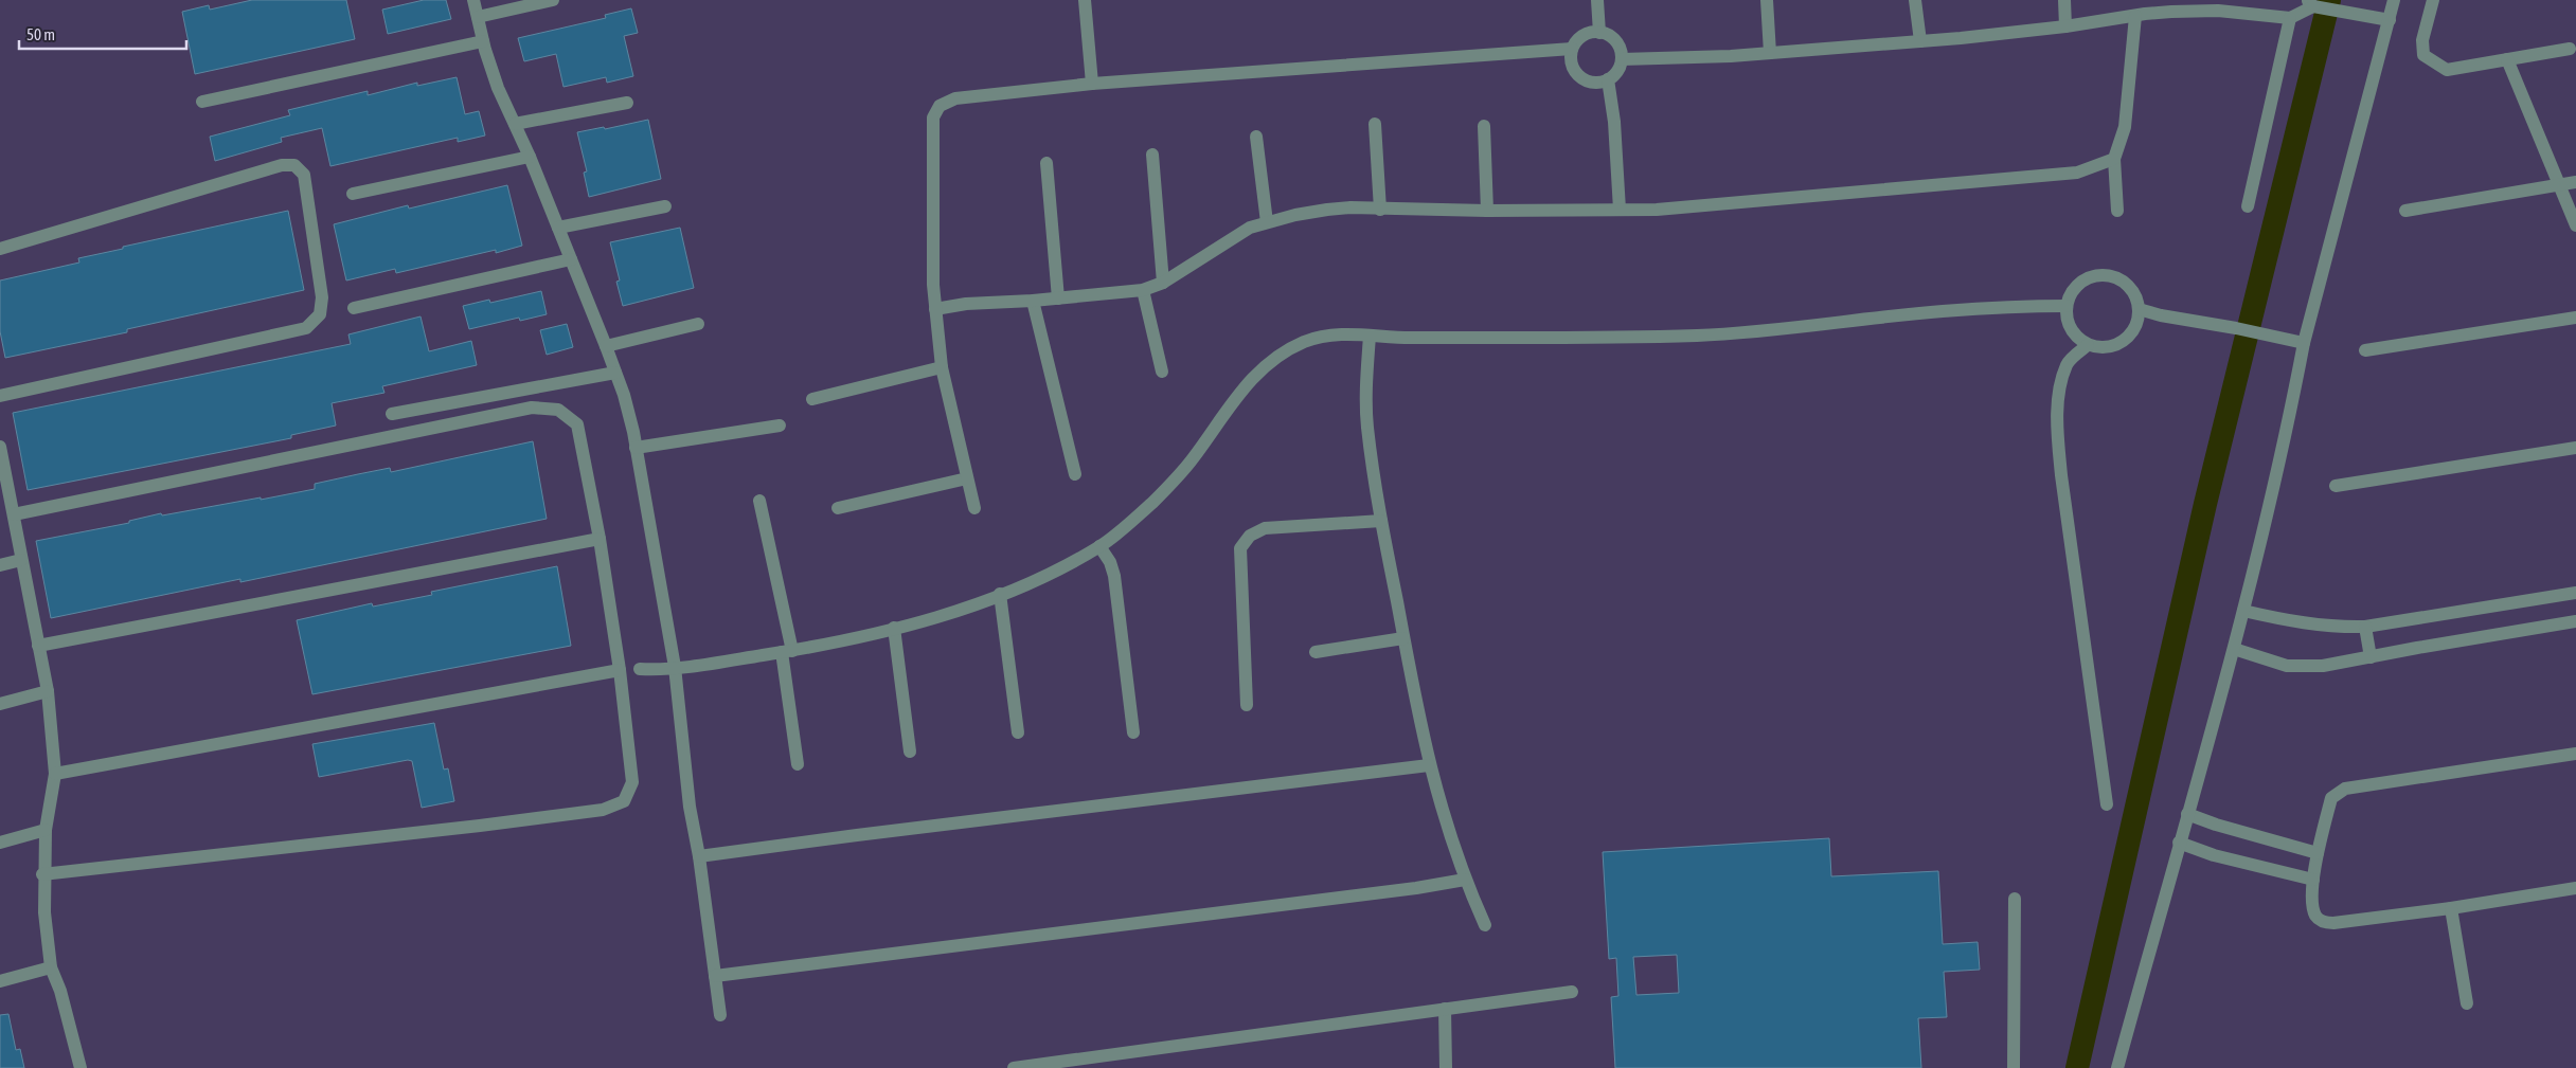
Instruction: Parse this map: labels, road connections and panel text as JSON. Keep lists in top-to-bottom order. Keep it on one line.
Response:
{"scale_bar":"50 m"}
